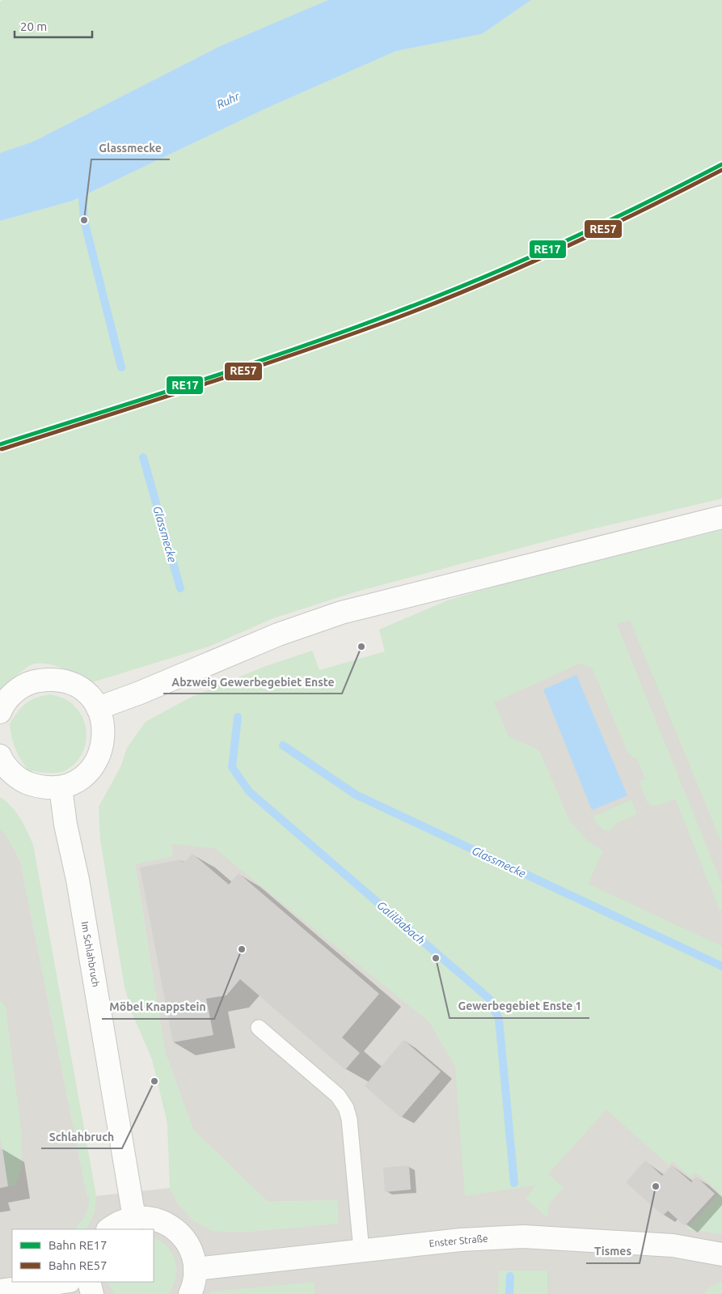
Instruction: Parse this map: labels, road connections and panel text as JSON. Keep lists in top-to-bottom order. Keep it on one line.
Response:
{"streets":{"street":["Im Schlahbruch","Enster Straße"]},"water":["Ruhr","Glassmecke","Galiläabach"],"places":["Glassmecke","Abzweig Gewerbegebiet Enste","Möbel Knappstein","Gewerbegebiet Enste 1","Schlahbruch","Tismes"],"lines":["rail line RE17","rail line RE57"],"legend":["Bahn RE17","Bahn RE57"],"scale_bar":"20 m"}
